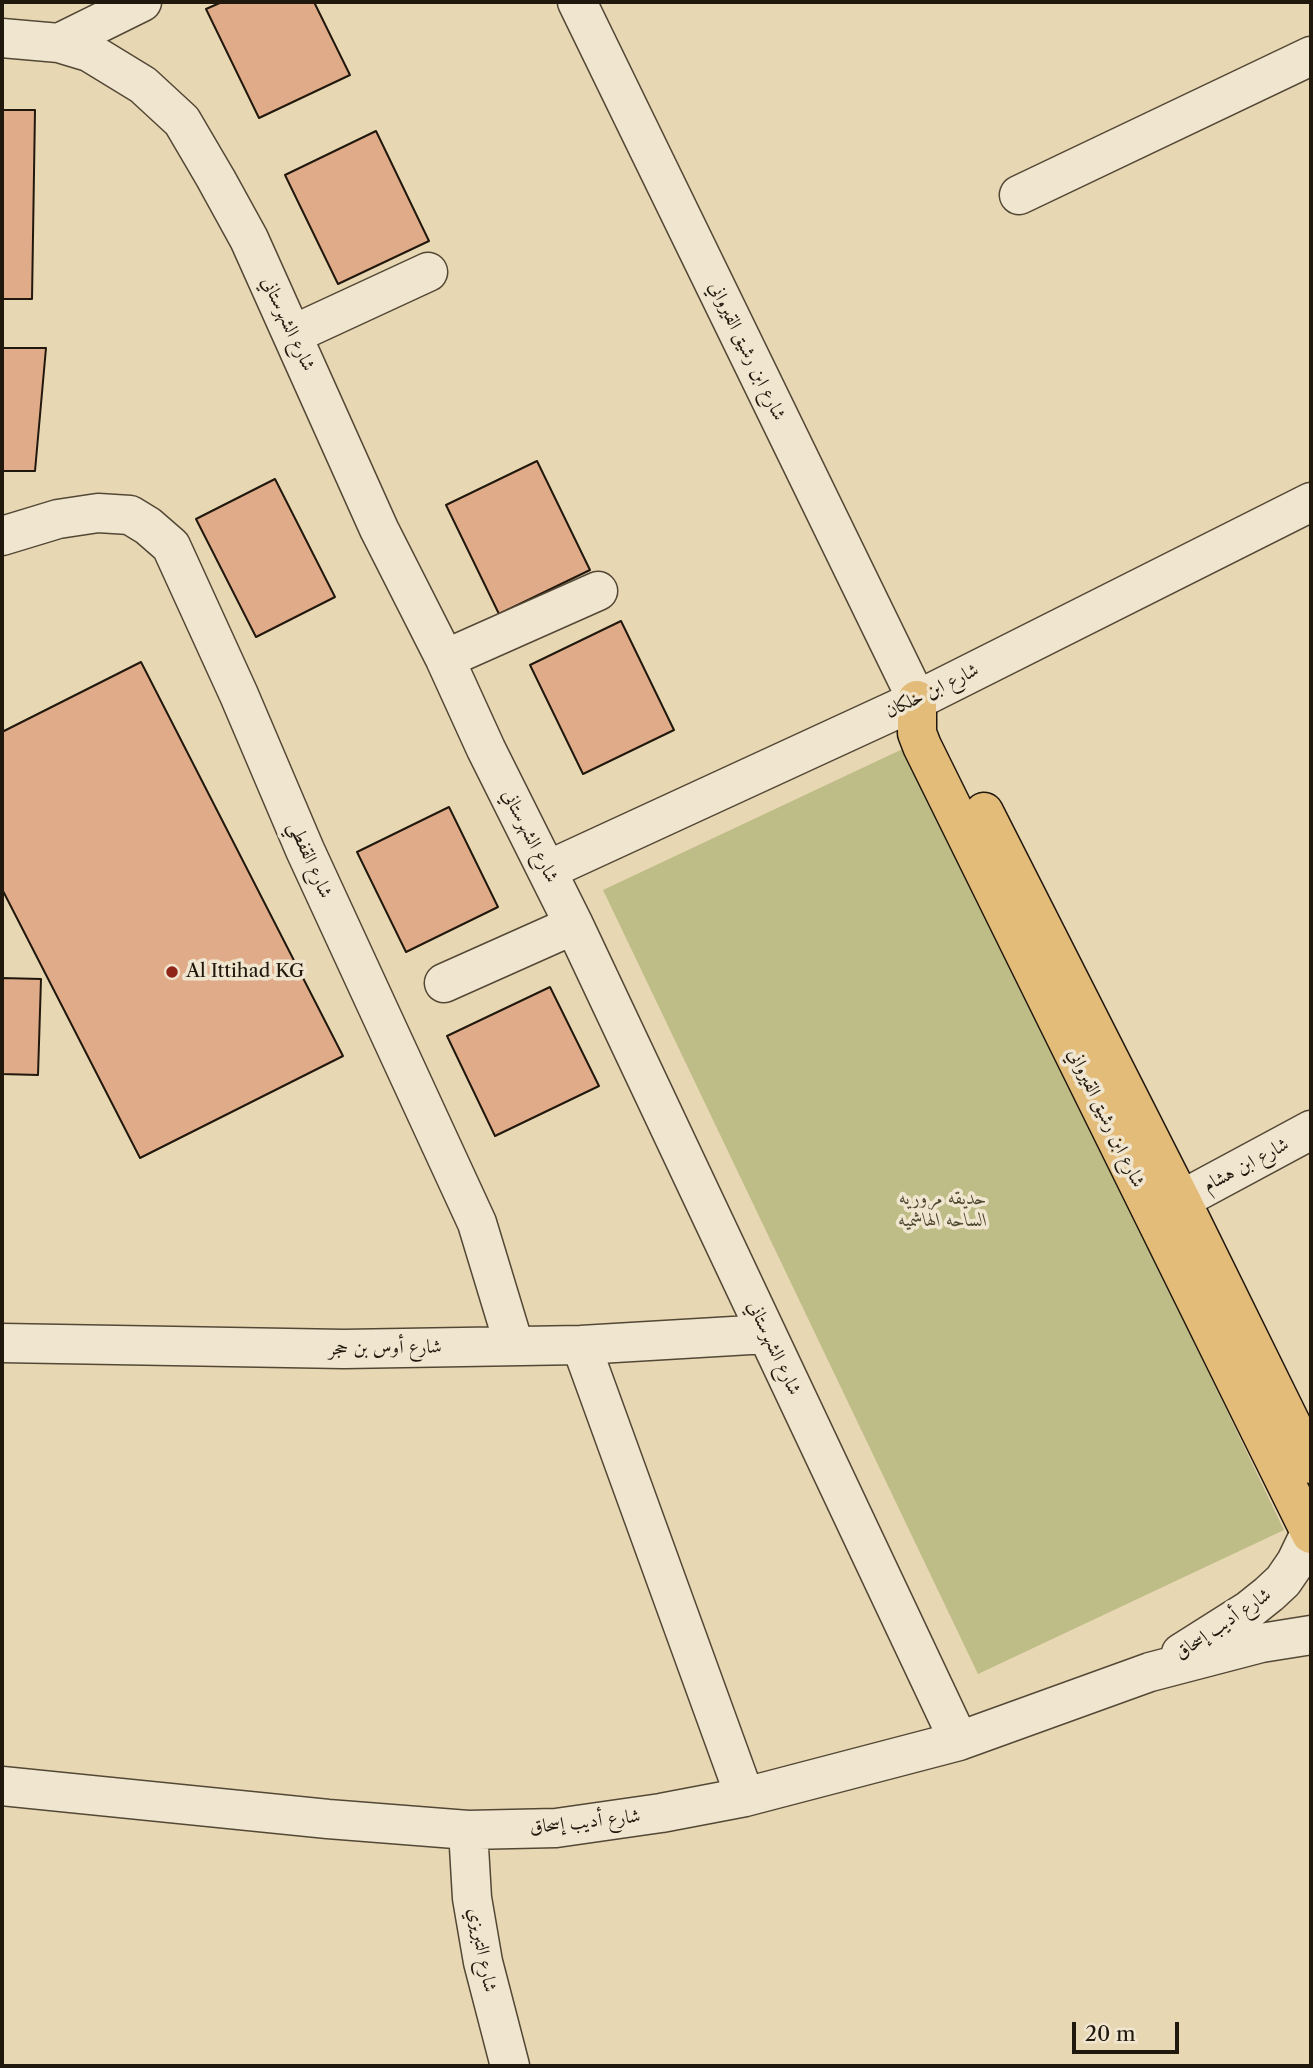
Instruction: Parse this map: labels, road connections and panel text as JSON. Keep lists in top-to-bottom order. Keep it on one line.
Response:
{"streets":{"main road":["شارع ابن رشيق القيرواني"],"street":["شارع الشهرستاني","شارع ابن خلكان","شارع القفطي","شارع ابن هشام","شارع أوس بن حجر","شارع أديب إسحاق","شارع التبريزي"]},"crossings":[["شارع الشهرستاني","شارع ابن خلكان"],["شارع الشهرستاني","شارع أوس بن حجر"],["شارع الشهرستاني","شارع أديب إسحاق"],["شارع ابن رشيق القيرواني","شارع ابن خلكان"],["شارع ابن رشيق القيرواني","شارع ابن هشام"],["شارع ابن رشيق القيرواني","شارع أديب إسحاق"],["شارع القفطي","شارع أوس بن حجر"],["شارع أديب إسحاق","شارع التبريزي"]],"parks":["حديقه مروريه الساحه الهاشميه"],"places":["Al Ittihad KG"],"scale_bar":"20 m"}
